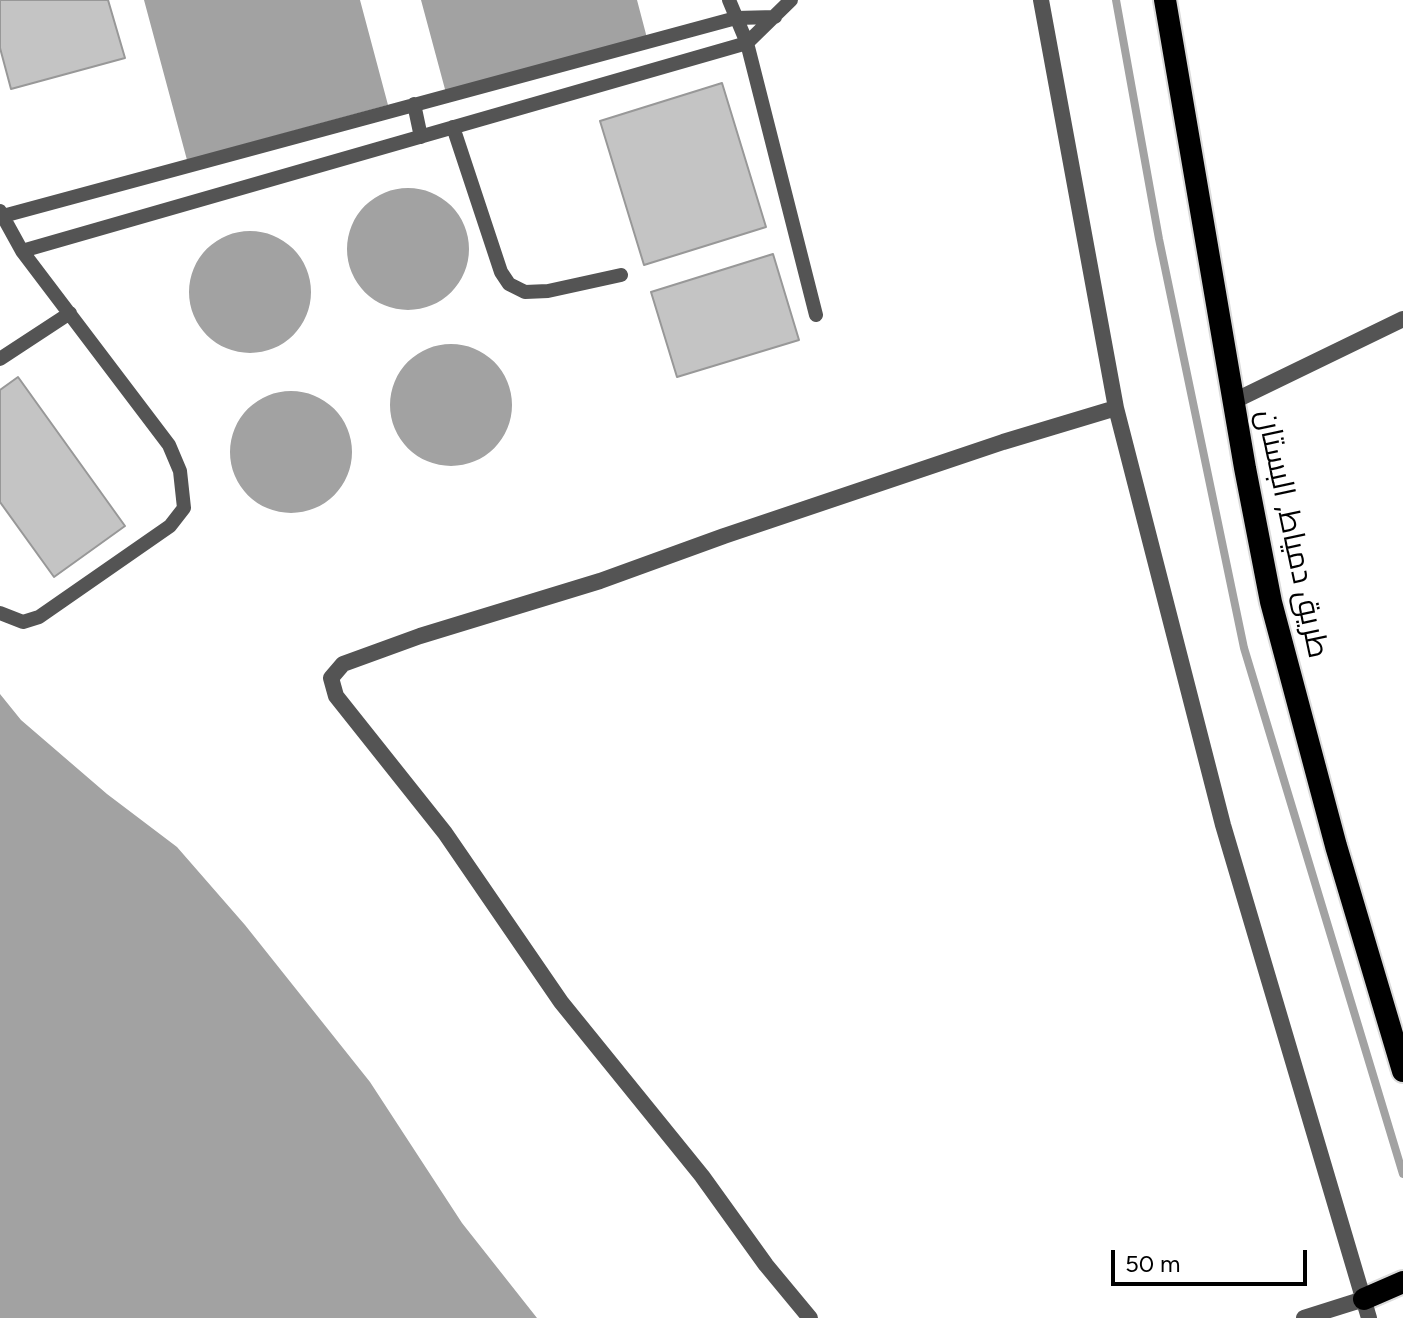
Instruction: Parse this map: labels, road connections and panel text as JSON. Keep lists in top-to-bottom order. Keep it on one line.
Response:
{"streets":{"highway":["طريق دمياط, البستان"]},"scale_bar":"50 m"}
